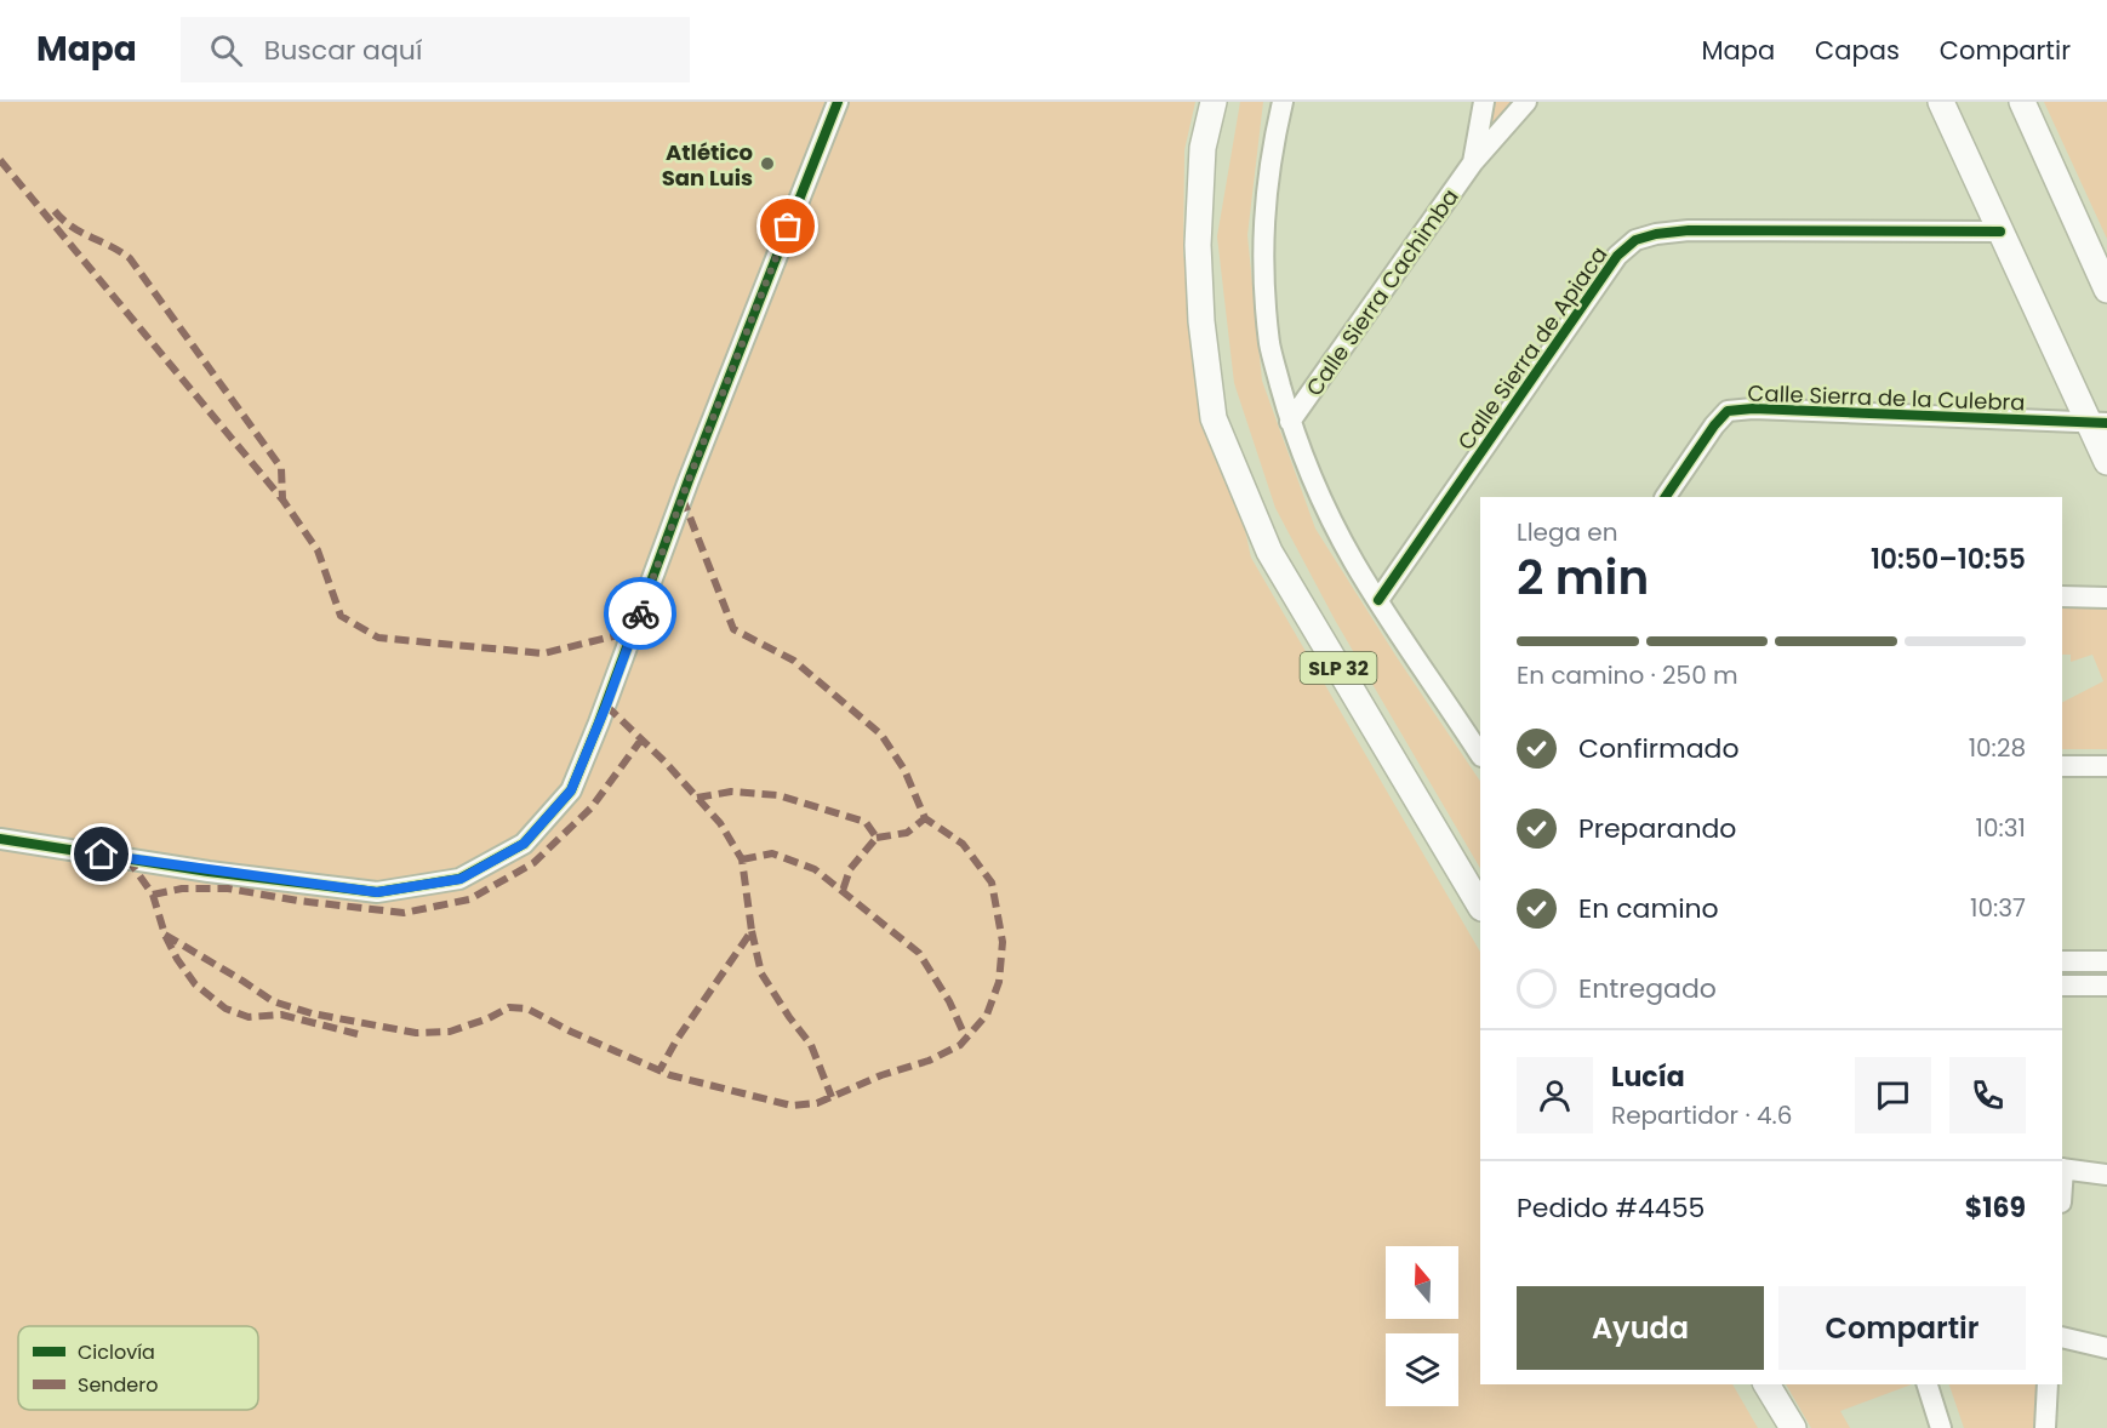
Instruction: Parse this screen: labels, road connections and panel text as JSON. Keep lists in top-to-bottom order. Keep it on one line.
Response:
{"streets":{"main road":["SLP 32"],"street":["Calle Sierra Cachimba","Calle Sierra de Apiaca","Calle Sierra de la Culebra"]},"places":["Atlético San Luis"],"legend":["Ciclovía","Sendero"],"north":"top","page":{"header":"Mapa","search":"Buscar aquí","nav":["Mapa","Capas","Compartir"],"heading":["2 min","Llega en","10:50–10:55"],"panel":["Lucía","Repartidor · 4.6","Pedido #4455","$169"],"bar":"En camino · 250 m","list":[["Confirmado","10:28"],["Preparando","10:31"],["En camino","10:37"],"Entregado"],"buttons":["Ayuda","Compartir"]}}
